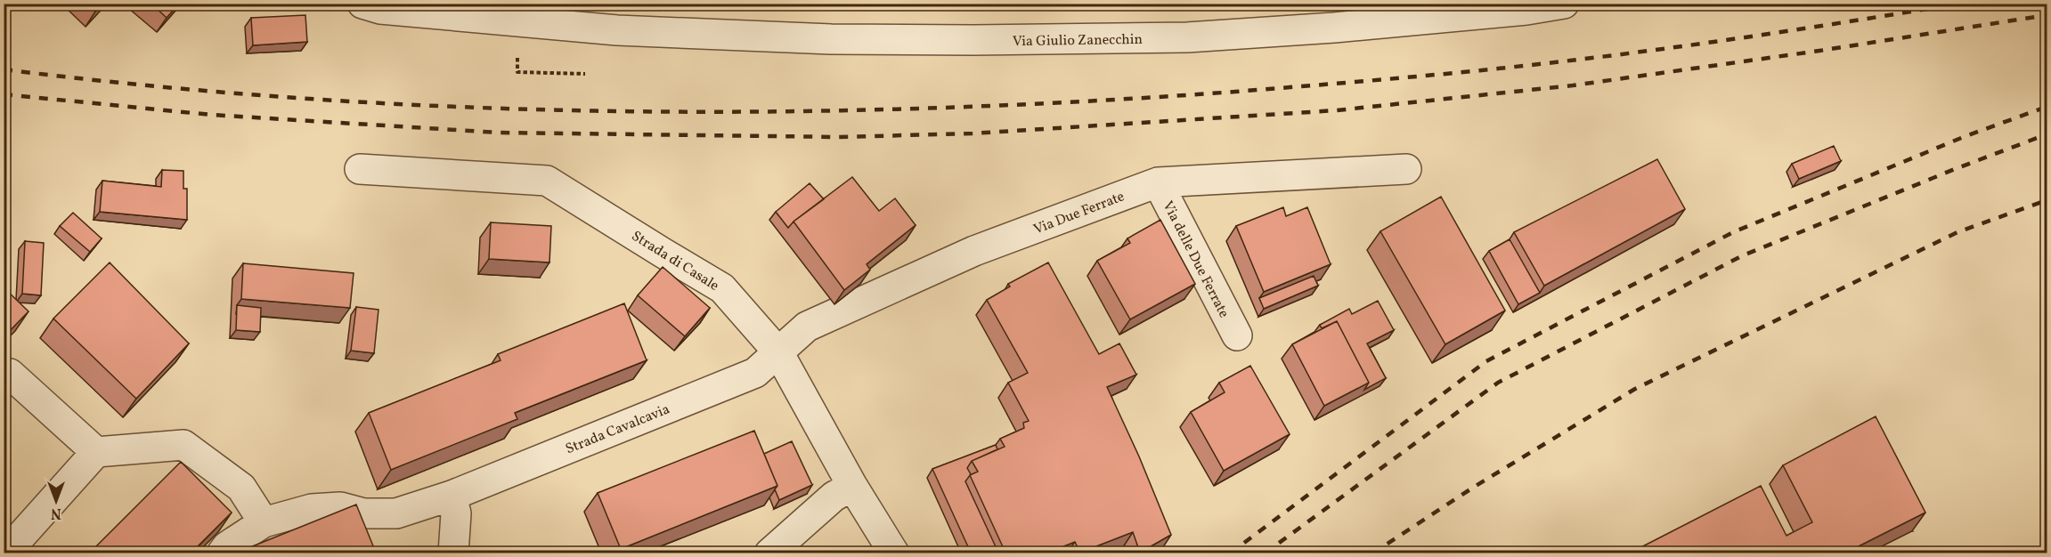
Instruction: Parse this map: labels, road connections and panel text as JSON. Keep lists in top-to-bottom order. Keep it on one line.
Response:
{"streets":{"street":["Via Giulio Zanecchin","Via Due Ferrate","Via delle Due Ferrate","Strada di Casale","Strada Cavalcavia"]},"crossings":[["Via Due Ferrate","Via delle Due Ferrate"],["Via Due Ferrate","Strada di Casale"],["Via Due Ferrate","Strada Cavalcavia"],["Strada di Casale","Strada Cavalcavia"]],"north":"bottom"}
